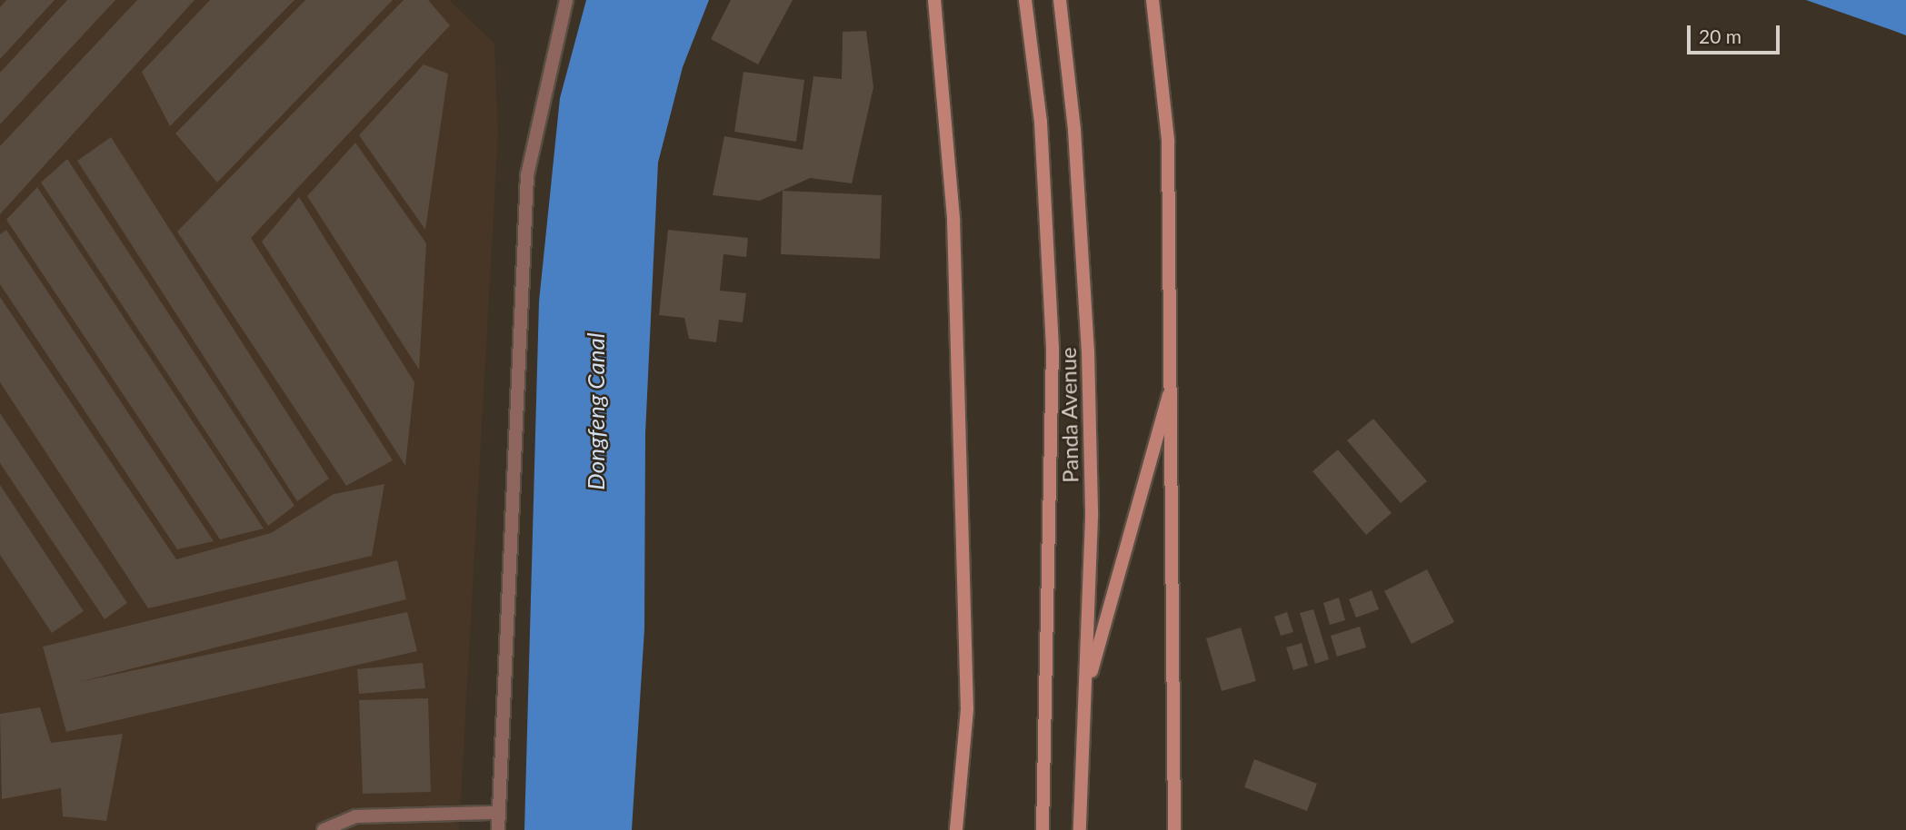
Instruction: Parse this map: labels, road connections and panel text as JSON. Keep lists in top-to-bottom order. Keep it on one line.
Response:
{"streets":{"street":["Panda Avenue"]},"water":["Dongfeng Canal"],"scale_bar":"20 m"}
